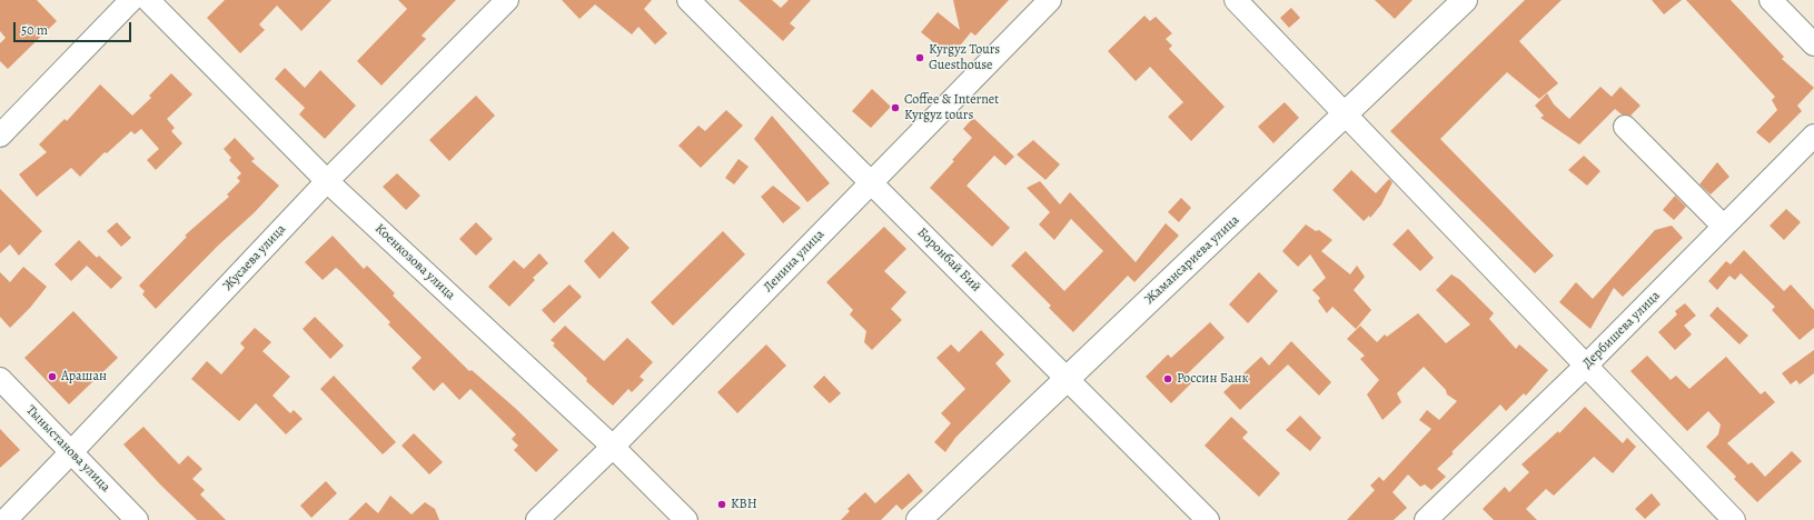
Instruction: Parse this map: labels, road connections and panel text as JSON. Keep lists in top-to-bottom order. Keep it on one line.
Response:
{"streets":{"main road":["Жамансариева улица"],"street":["Жусаева улица","Боронбай Бий","Ленина улица","Коенкозова улица","Дербишева улица","Тыныстанова улица"]},"crossings":[["Жусаева улица","Коенкозова улица"],["Жусаева улица","Тыныстанова улица"],["Боронбай Бий","Жамансариева улица"],["Боронбай Бий","Ленина улица"],["Ленина улица","Коенкозова улица"]],"places":["Kyrgyz Tours Guesthouse","Coffee & Internet Kyrgyz tours","Арашан","Россин Банк","KBH"],"scale_bar":"50 m"}
